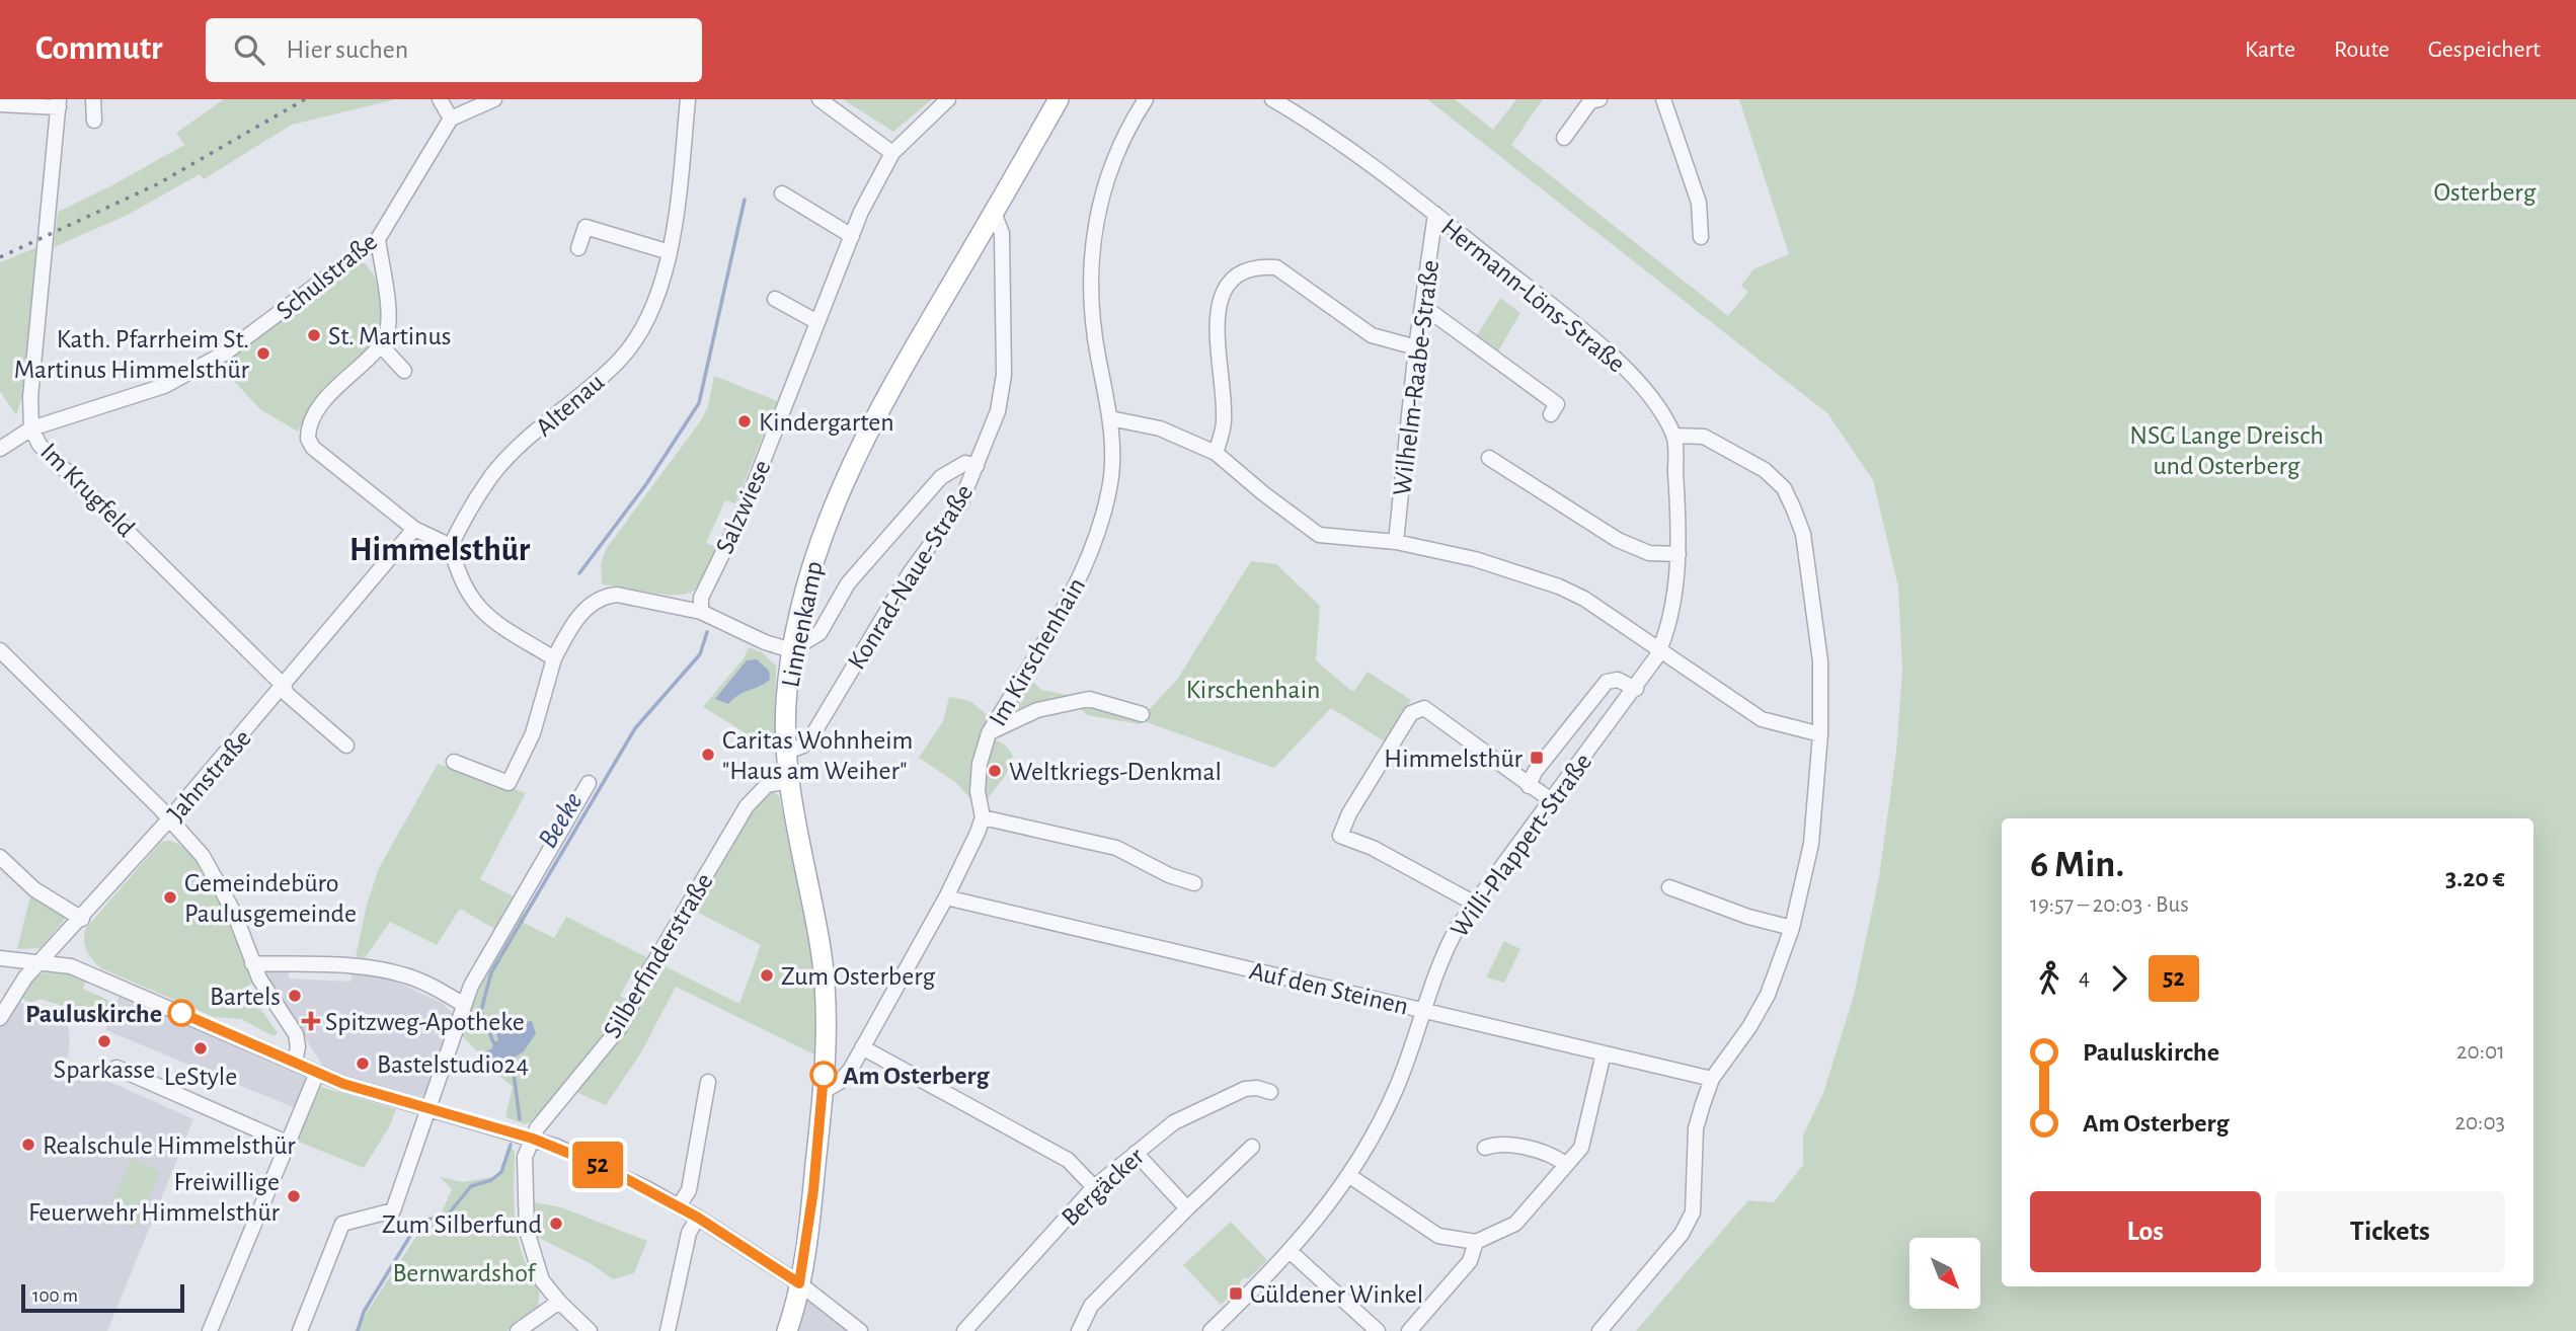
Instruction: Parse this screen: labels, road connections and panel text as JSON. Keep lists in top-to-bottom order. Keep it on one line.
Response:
{"streets":{"main road":["Linnenkamp"],"street":["Schulstraße","Hermann-Löns-Straße","Wilhelm-Raabe-Straße","Altenau","Im Krugfeld","Salzwiese","Konrad-Naue-Straße","Im Kirschenhain","Jahnstraße","Willi-Plappert-Straße","Silberfinderstraße","Auf den Steinen","Bergäcker"]},"crossings":[["Schulstraße","Im Krugfeld"],["Hermann-Löns-Straße","Wilhelm-Raabe-Straße"],["Hermann-Löns-Straße","Willi-Plappert-Straße"],["Im Krugfeld","Jahnstraße"],["Konrad-Naue-Straße","Linnenkamp"],["Linnenkamp","Silberfinderstraße"],["Willi-Plappert-Straße","Auf den Steinen"]],"districts":["Himmelsthür"],"water":["Beeke"],"parks":["Osterberg","NSG Lange Dreisch und Osterberg","Kirschenhain","Bernwardshof"],"places":{"other":["St. Martinus","Kath. Pfarrheim St. Martinus Himmelsthür","Kindergarten","Caritas Wohnheim \"Haus am Weiher\"","Weltkriegs-Denkmal","Gemeindebüro Paulusgemeinde","Zum Osterberg","Bartels","Pauluskirche","Sparkasse","LeStyle","Bastelstudio24","Am Osterberg","Realschule Himmelsthür","Freiwillige Feuerwehr Himmelsthür","Zum Silberfund"],"transit":["Himmelsthür","Güldener Winkel"],"health":["Spitzweg-Apotheke"]},"lines":["bus line 52"],"scale_bar":"100 m","north":"bottom right","page":{"header":"Commutr","search":"Hier suchen","nav":["Karte","Route","Gespeichert"],"on_map":"52","heading":["6 Min.","19:57 – 20:03 · Bus","3.20 €"],"legs":["4","52"],"list":[{"name":"Pauluskirche","value":"20:01"},{"name":"Am Osterberg","value":"20:03"}],"buttons":["Los","Tickets"],"scale":"100 m"}}
